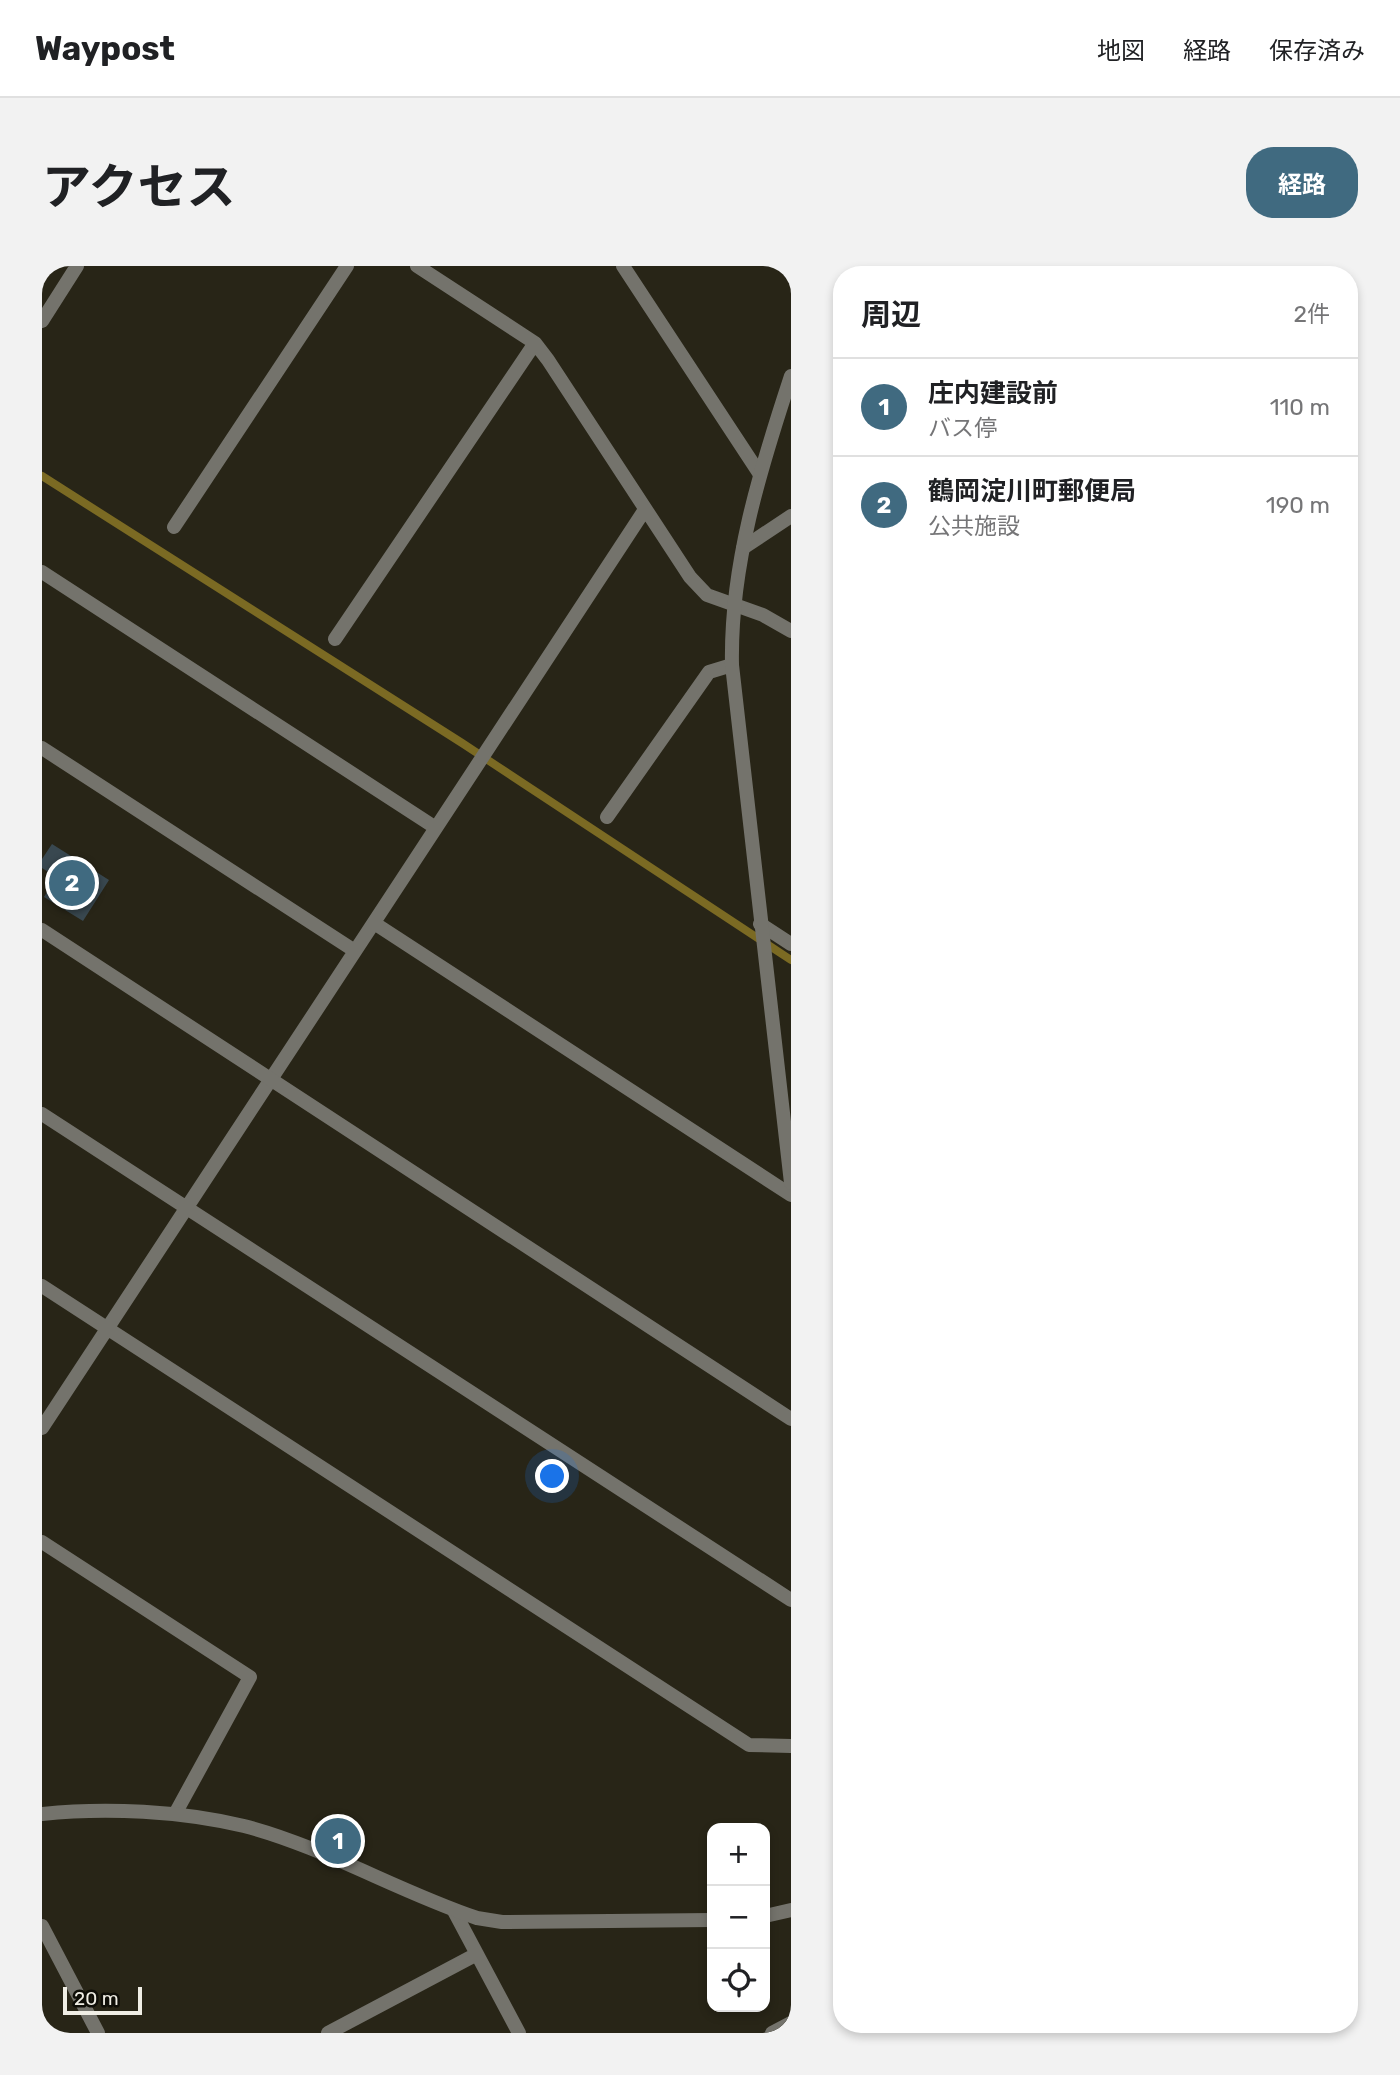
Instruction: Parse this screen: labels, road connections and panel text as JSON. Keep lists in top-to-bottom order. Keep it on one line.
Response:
{"scale_bar":"20 m","page":{"header":"Waypost","nav":["地図","経路","保存済み"],"title":"アクセス","buttons":"経路","heading":["周辺","2件"],"list":[{"mark":"1","name":"庄内建設前","note":"バス停","value":"110 m"},{"mark":"2","name":"鶴岡淀川町郵便局","note":"公共施設","value":"190 m"}],"pins":["2","1"],"map_buttons":["+","−"],"scale":"20 m"}}
